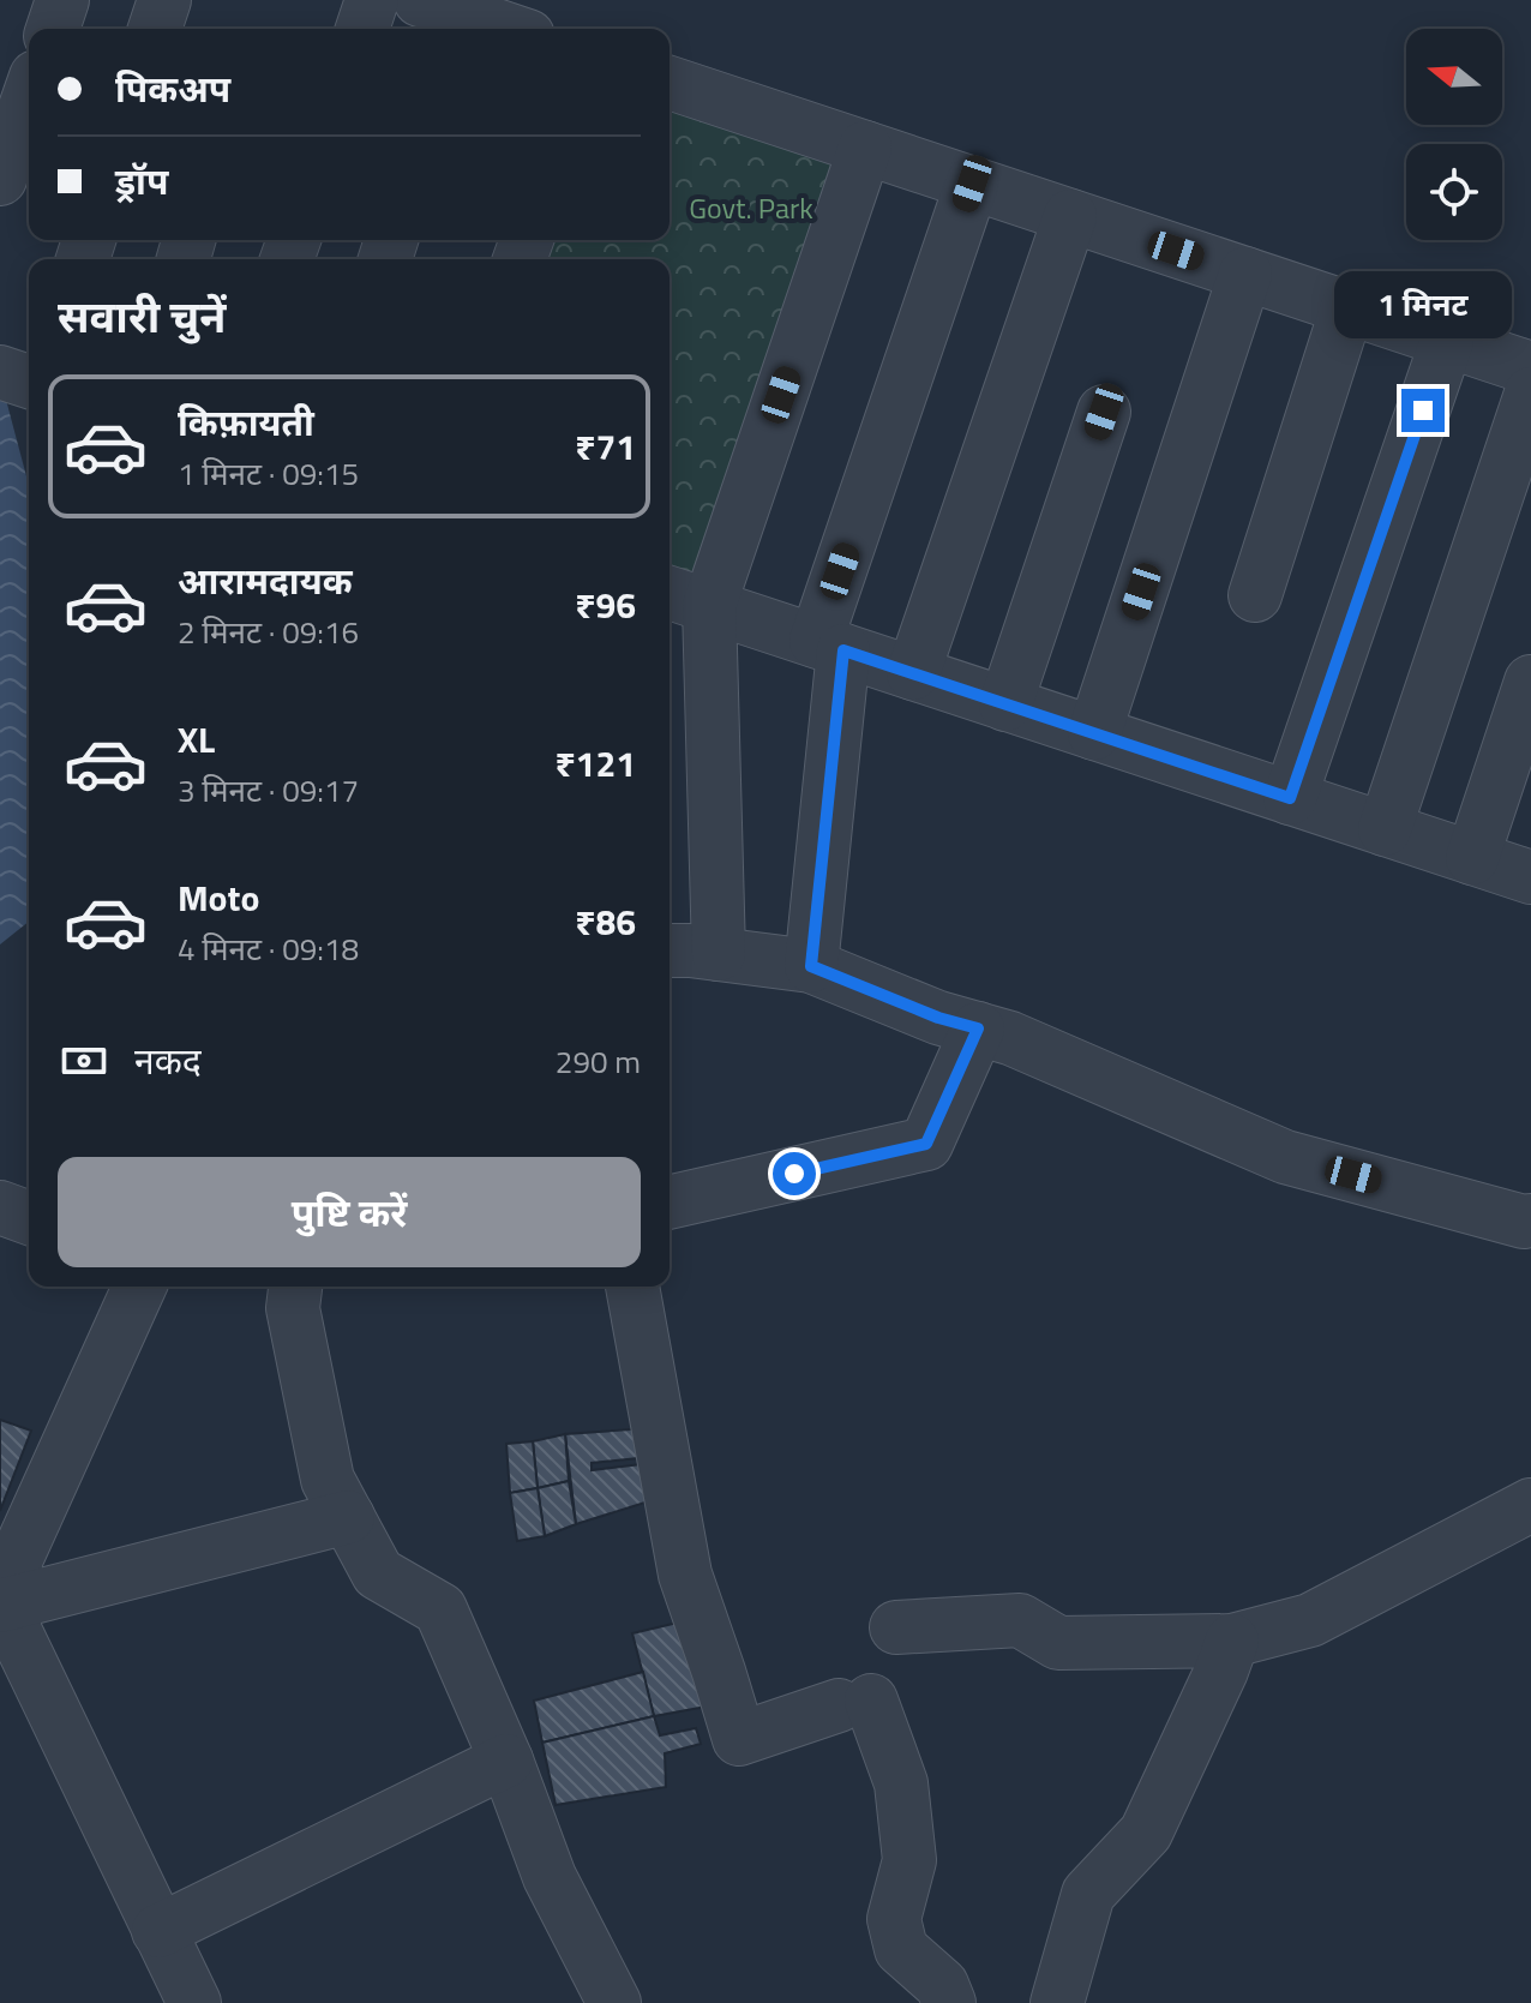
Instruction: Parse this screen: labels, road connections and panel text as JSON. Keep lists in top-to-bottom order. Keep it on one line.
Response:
{"parks":["Govt. Park"],"north":"left","page":{"banner":["पिकअप","ड्रॉप"],"heading":"सवारी चुनें","bubble":"1 मिनट","list":[{"name":"किफ़ायती","note":"1 मिनट · 09:15","value":"₹71"},{"name":"आरामदायक","note":"2 मिनट · 09:16","value":"₹96"},{"name":"XL","note":"3 मिनट · 09:17","value":"₹121"},{"name":"Moto","note":"4 मिनट · 09:18","value":"₹86"}],"pay":["नकद","290 m"],"buttons":"पुष्टि करें"}}
